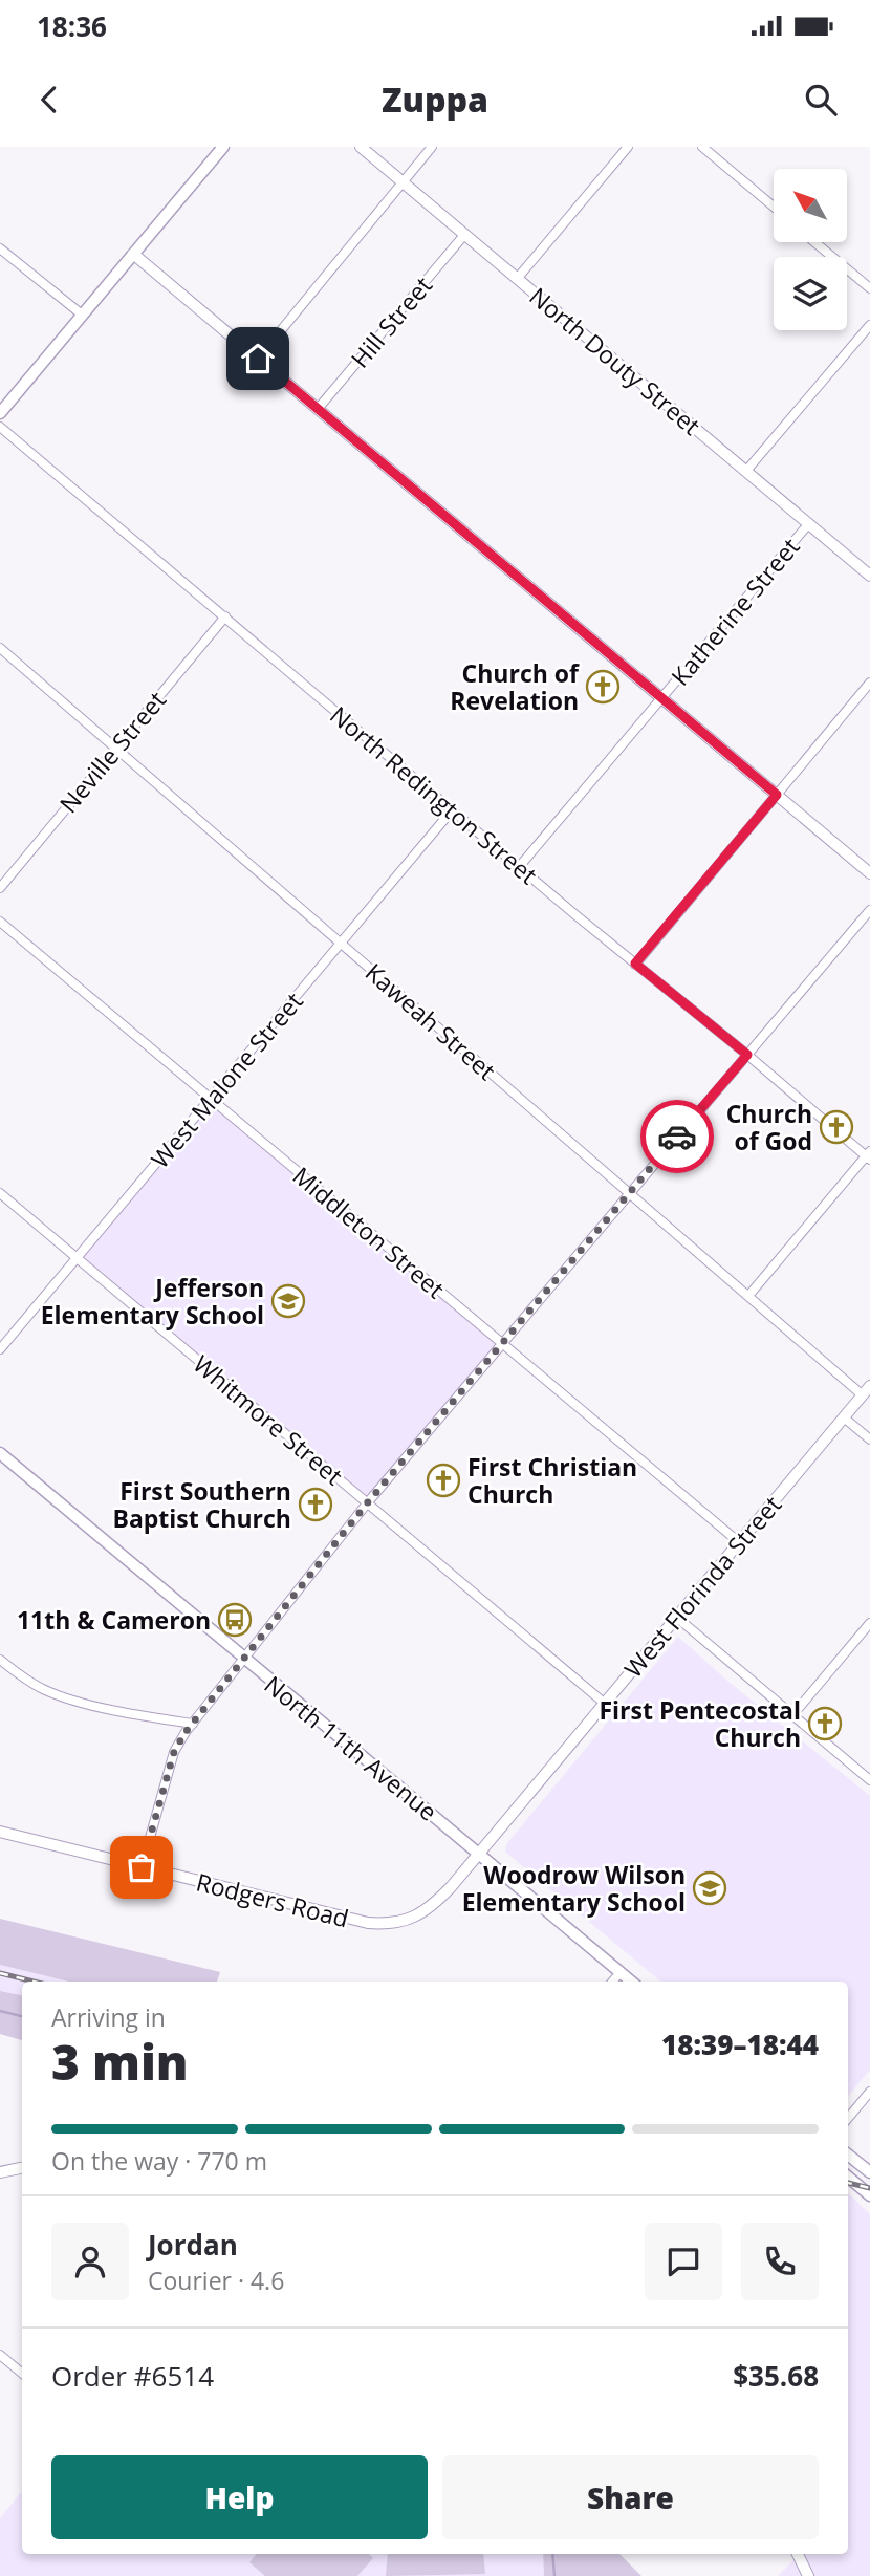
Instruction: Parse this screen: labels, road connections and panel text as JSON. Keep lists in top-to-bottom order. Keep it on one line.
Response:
{"streets":{"main road":["North 11th Avenue"],"street":["Hill Street","North Douty Street","Katherine Street","Neville Street","North Redington Street","Kaweah Street","West Malone Street","Middleton Street","Whitmore Street","West Florinda Street","Rodgers Road"]},"crossings":[["Hill Street","North Douty Street"],["North Douty Street","Katherine Street"],["Katherine Street","North Redington Street"],["Neville Street","North Redington Street"],["Neville Street","Kaweah Street"],["North Redington Street","West Malone Street"],["Kaweah Street","West Malone Street"],["Kaweah Street","West Florinda Street"],["West Malone Street","Middleton Street"],["West Malone Street","Whitmore Street"],["Middleton Street","West Florinda Street"],["Whitmore Street","West Florinda Street"],["West Florinda Street","North 11th Avenue"],["West Florinda Street","Rodgers Road"],["North 11th Avenue","Rodgers Road"]],"places":{"church":["Church of Revelation","Church of God","First Christian Church","First Southern Baptist Church","First Pentecostal Church"],"school or university":["Jefferson Elementary School","Woodrow Wilson Elementary School"],"bus stop":["11th & Cameron"]},"north":"top left","page":{"status":"18:36","header":"Zuppa","heading":["3 min","Arriving in","18:39–18:44"],"panel":["Jordan","Courier · 4.6","Order #6514","$35.68"],"bar":"On the way · 770 m","buttons":["Help","Share"]}}
